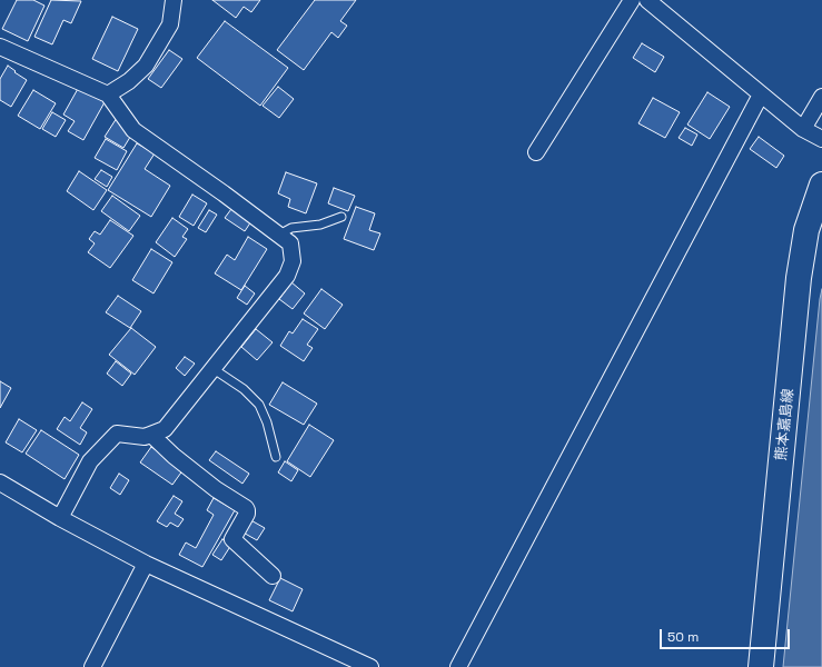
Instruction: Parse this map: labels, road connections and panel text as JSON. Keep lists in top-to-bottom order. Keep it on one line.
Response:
{"streets":{"main road":["熊本嘉島線"]},"scale_bar":"50 m"}
